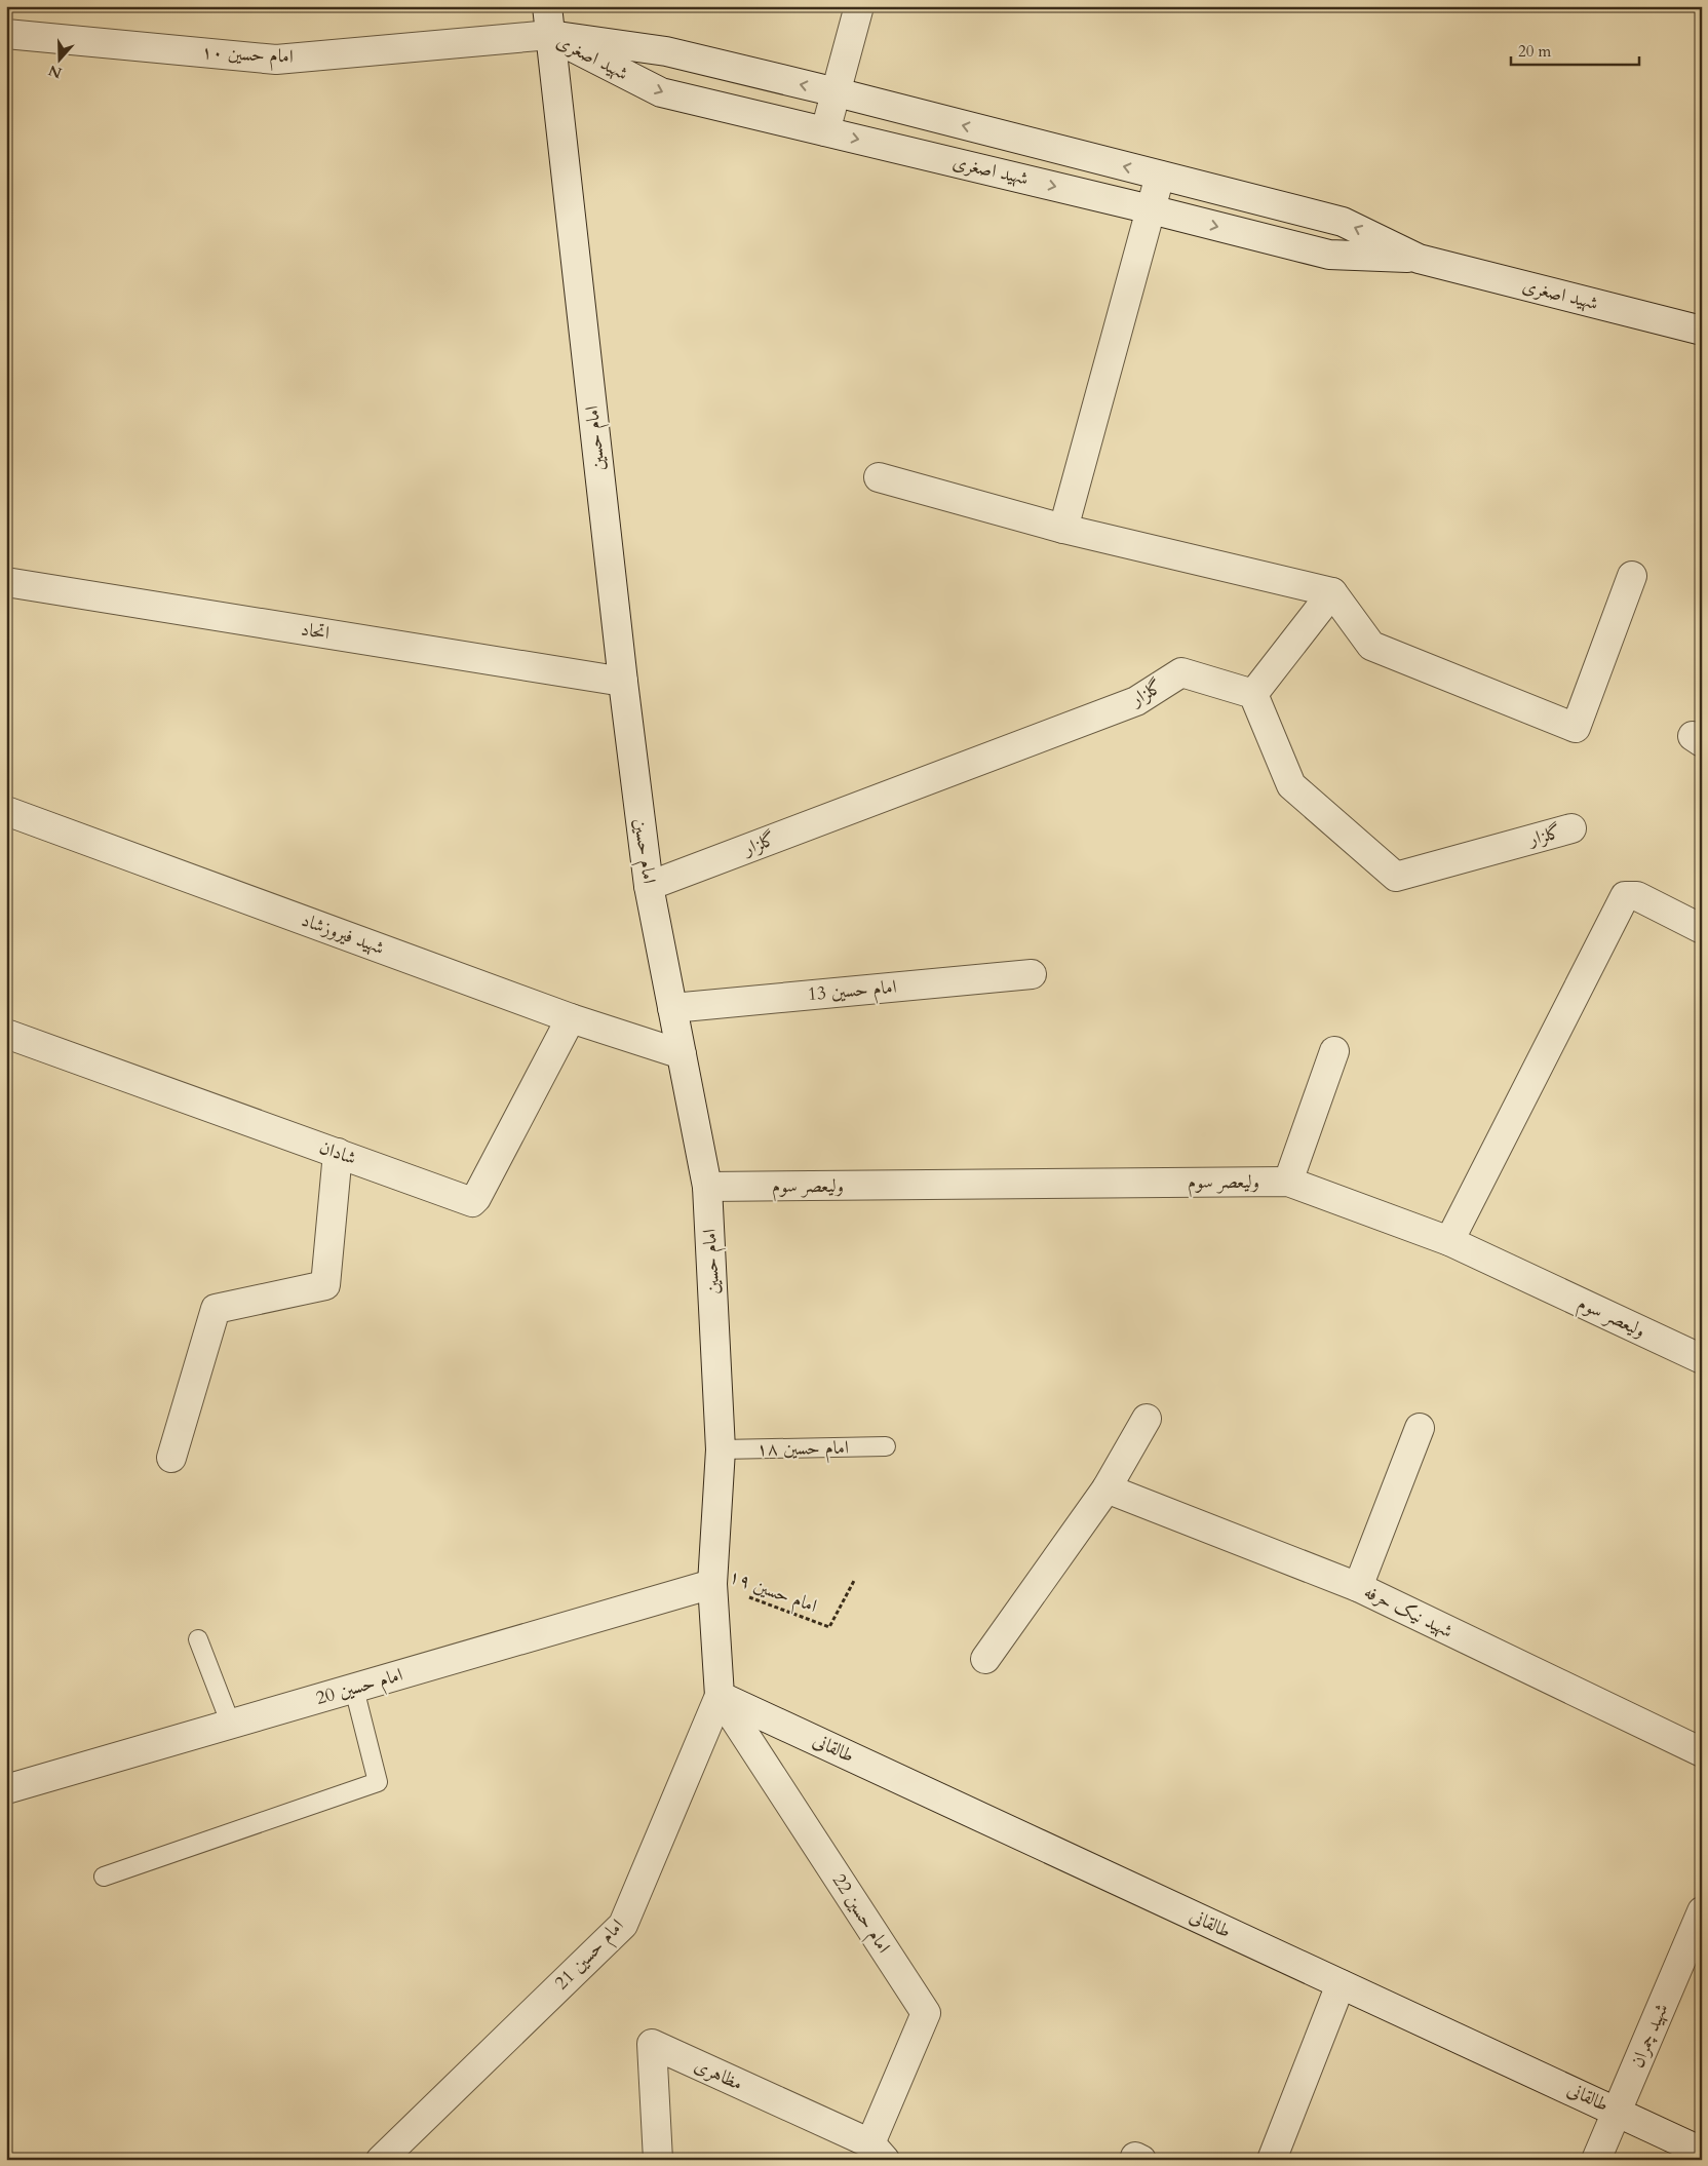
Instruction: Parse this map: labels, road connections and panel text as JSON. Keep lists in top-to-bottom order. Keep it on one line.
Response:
{"streets":{"street":["امام حسین ۱۰","شهید اصغری","امام حسین","اتحاد","گلزار","شهید فیروزشاد","امام حسین 13","شادان","ولیعصر سوم","شهید نیک حرفه","امام حسین 20","طالقانی","امام حسین 22","امام حسین 21","شهید چمران","مظاهری"],"lane":["امام حسین ۱۸"],"path":["امام حسین ۱۹"]},"crossings":[["امام حسین ۱۰","شهید اصغری"],["امام حسین ۱۰","امام حسین"],["شهید اصغری","امام حسین"],["امام حسین","اتحاد"],["امام حسین","گلزار"],["امام حسین","شهید فیروزشاد"],["امام حسین","امام حسین 13"],["امام حسین","ولیعصر سوم"],["امام حسین","امام حسین ۱۸"],["امام حسین","امام حسین ۱۹"],["امام حسین","امام حسین 20"],["امام حسین","طالقانی"],["امام حسین","امام حسین 22"],["امام حسین","امام حسین 21"],["شهید فیروزشاد","شادان"],["امام حسین ۱۹","امام حسین 20"],["طالقانی","امام حسین 22"],["طالقانی","امام حسین 21"],["طالقانی","شهید چمران"],["امام حسین 22","امام حسین 21"],["امام حسین 22","مظاهری"]],"scale_bar":"20 m","north":"bottom"}
